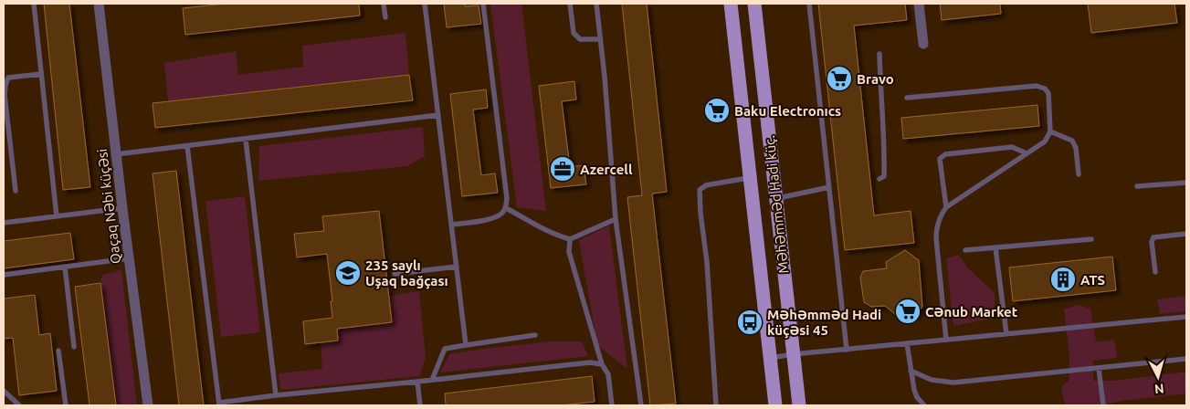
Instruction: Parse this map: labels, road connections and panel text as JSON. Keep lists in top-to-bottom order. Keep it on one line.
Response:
{"streets":{"main road":["Məhəmməd Hadi küç."],"street":["Qaçaq Nəbi küçəsi"]},"places":{"supermarket":["Bravo","Baku Electronıcs","Cənub Market"],"office":["Azercell"],"school or university":["235 saylı Uşaq bağçası"],"building":["ATS"],"bus stop":["Məhəmməd Hadi küçəsi 45"]},"north":"bottom"}
